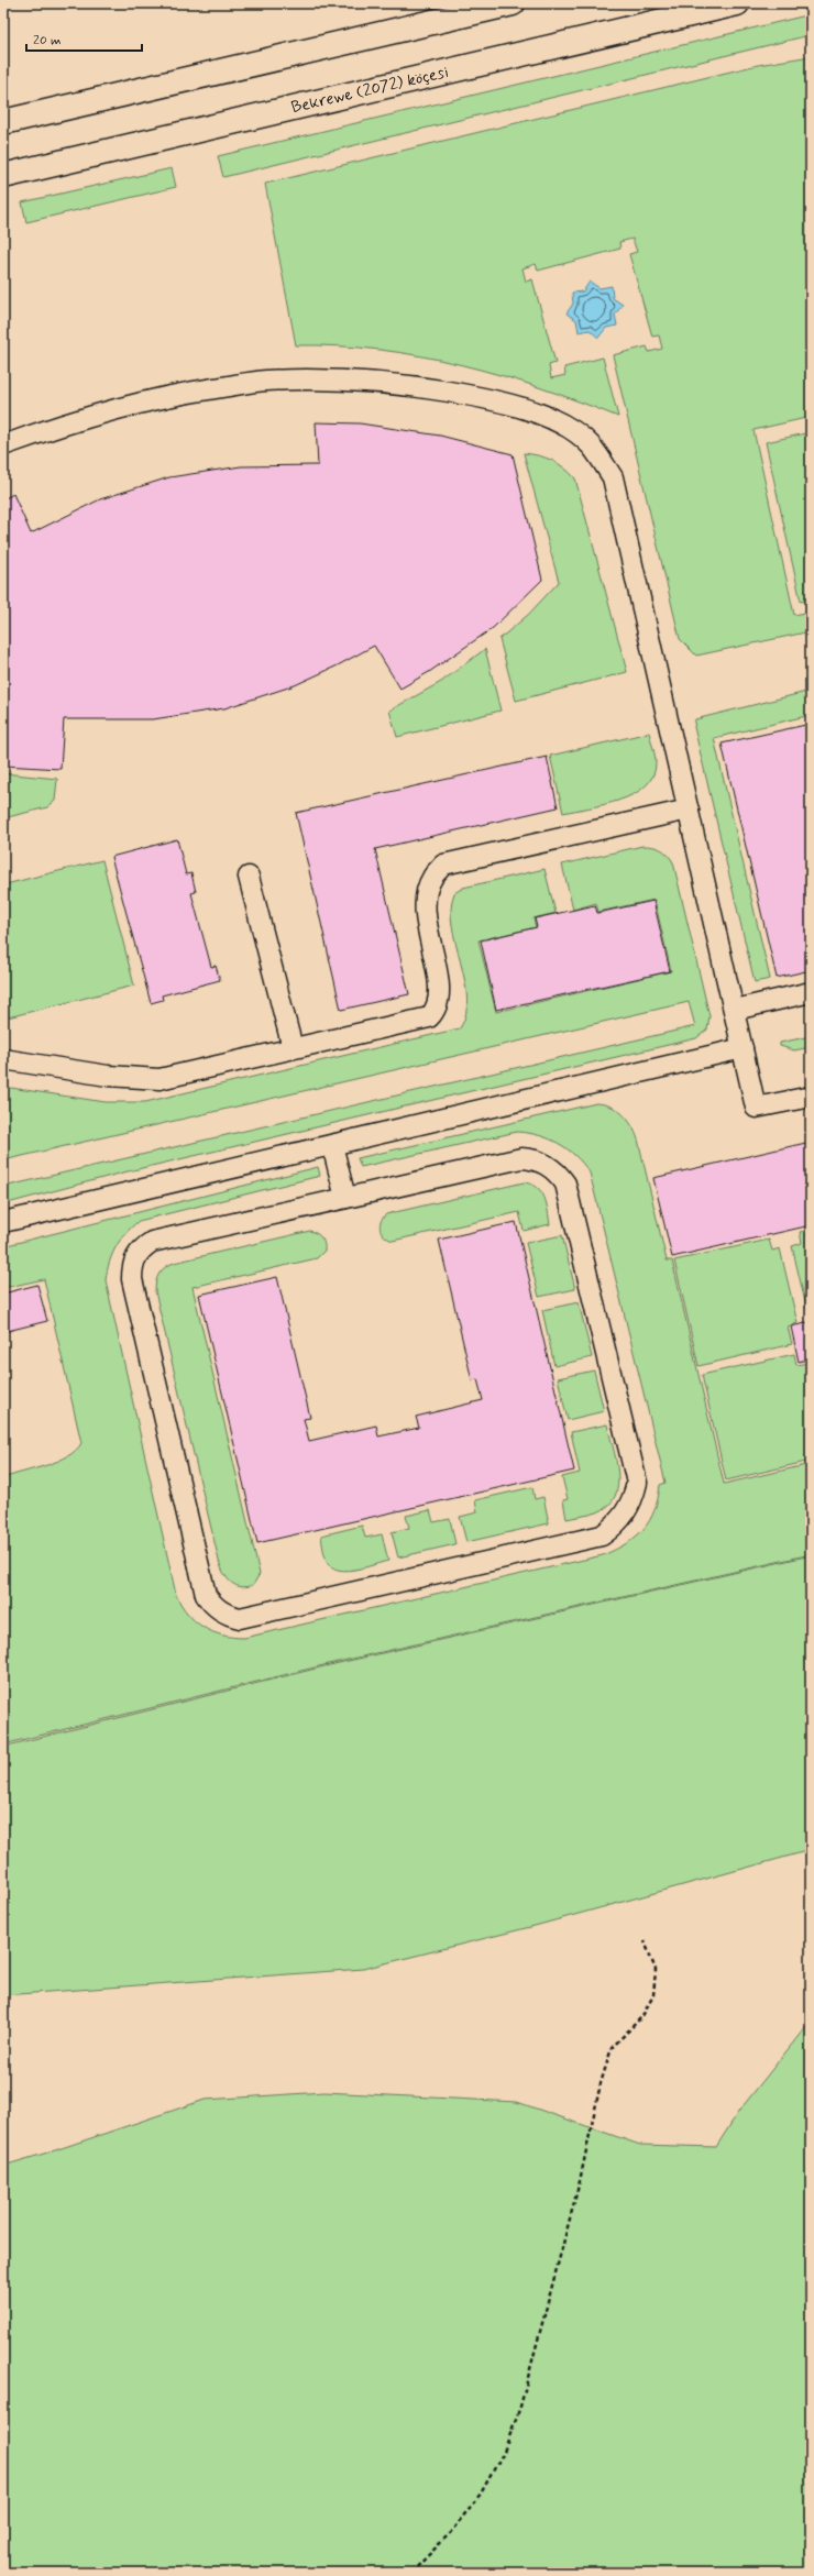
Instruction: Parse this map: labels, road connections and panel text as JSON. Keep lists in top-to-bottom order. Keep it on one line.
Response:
{"streets":{"main road":["Bekrewe (2072) köçesi"]},"scale_bar":"20 m"}
